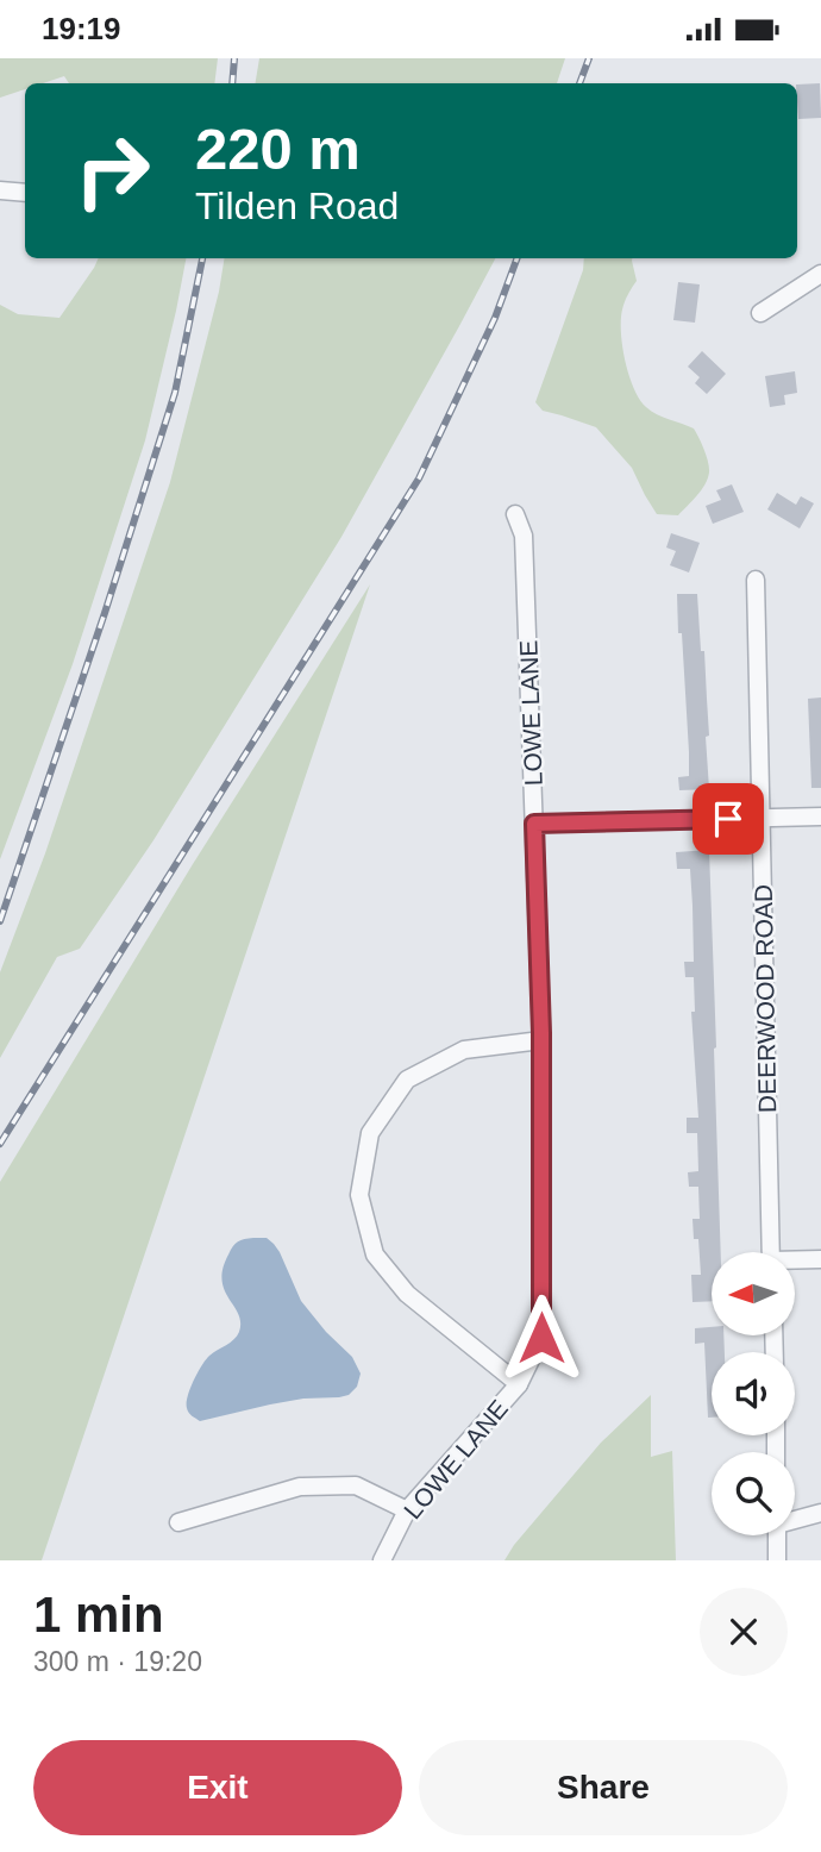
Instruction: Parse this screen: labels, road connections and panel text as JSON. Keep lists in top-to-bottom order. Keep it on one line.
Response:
{"streets":{"street":["LOWE LANE","DEERWOOD ROAD"]},"north":"left","page":{"status":"19:19","turn":["220 m","Tilden Road"],"heading":["1 min","300 m · 19:20"],"buttons":["Exit","Share"]}}
